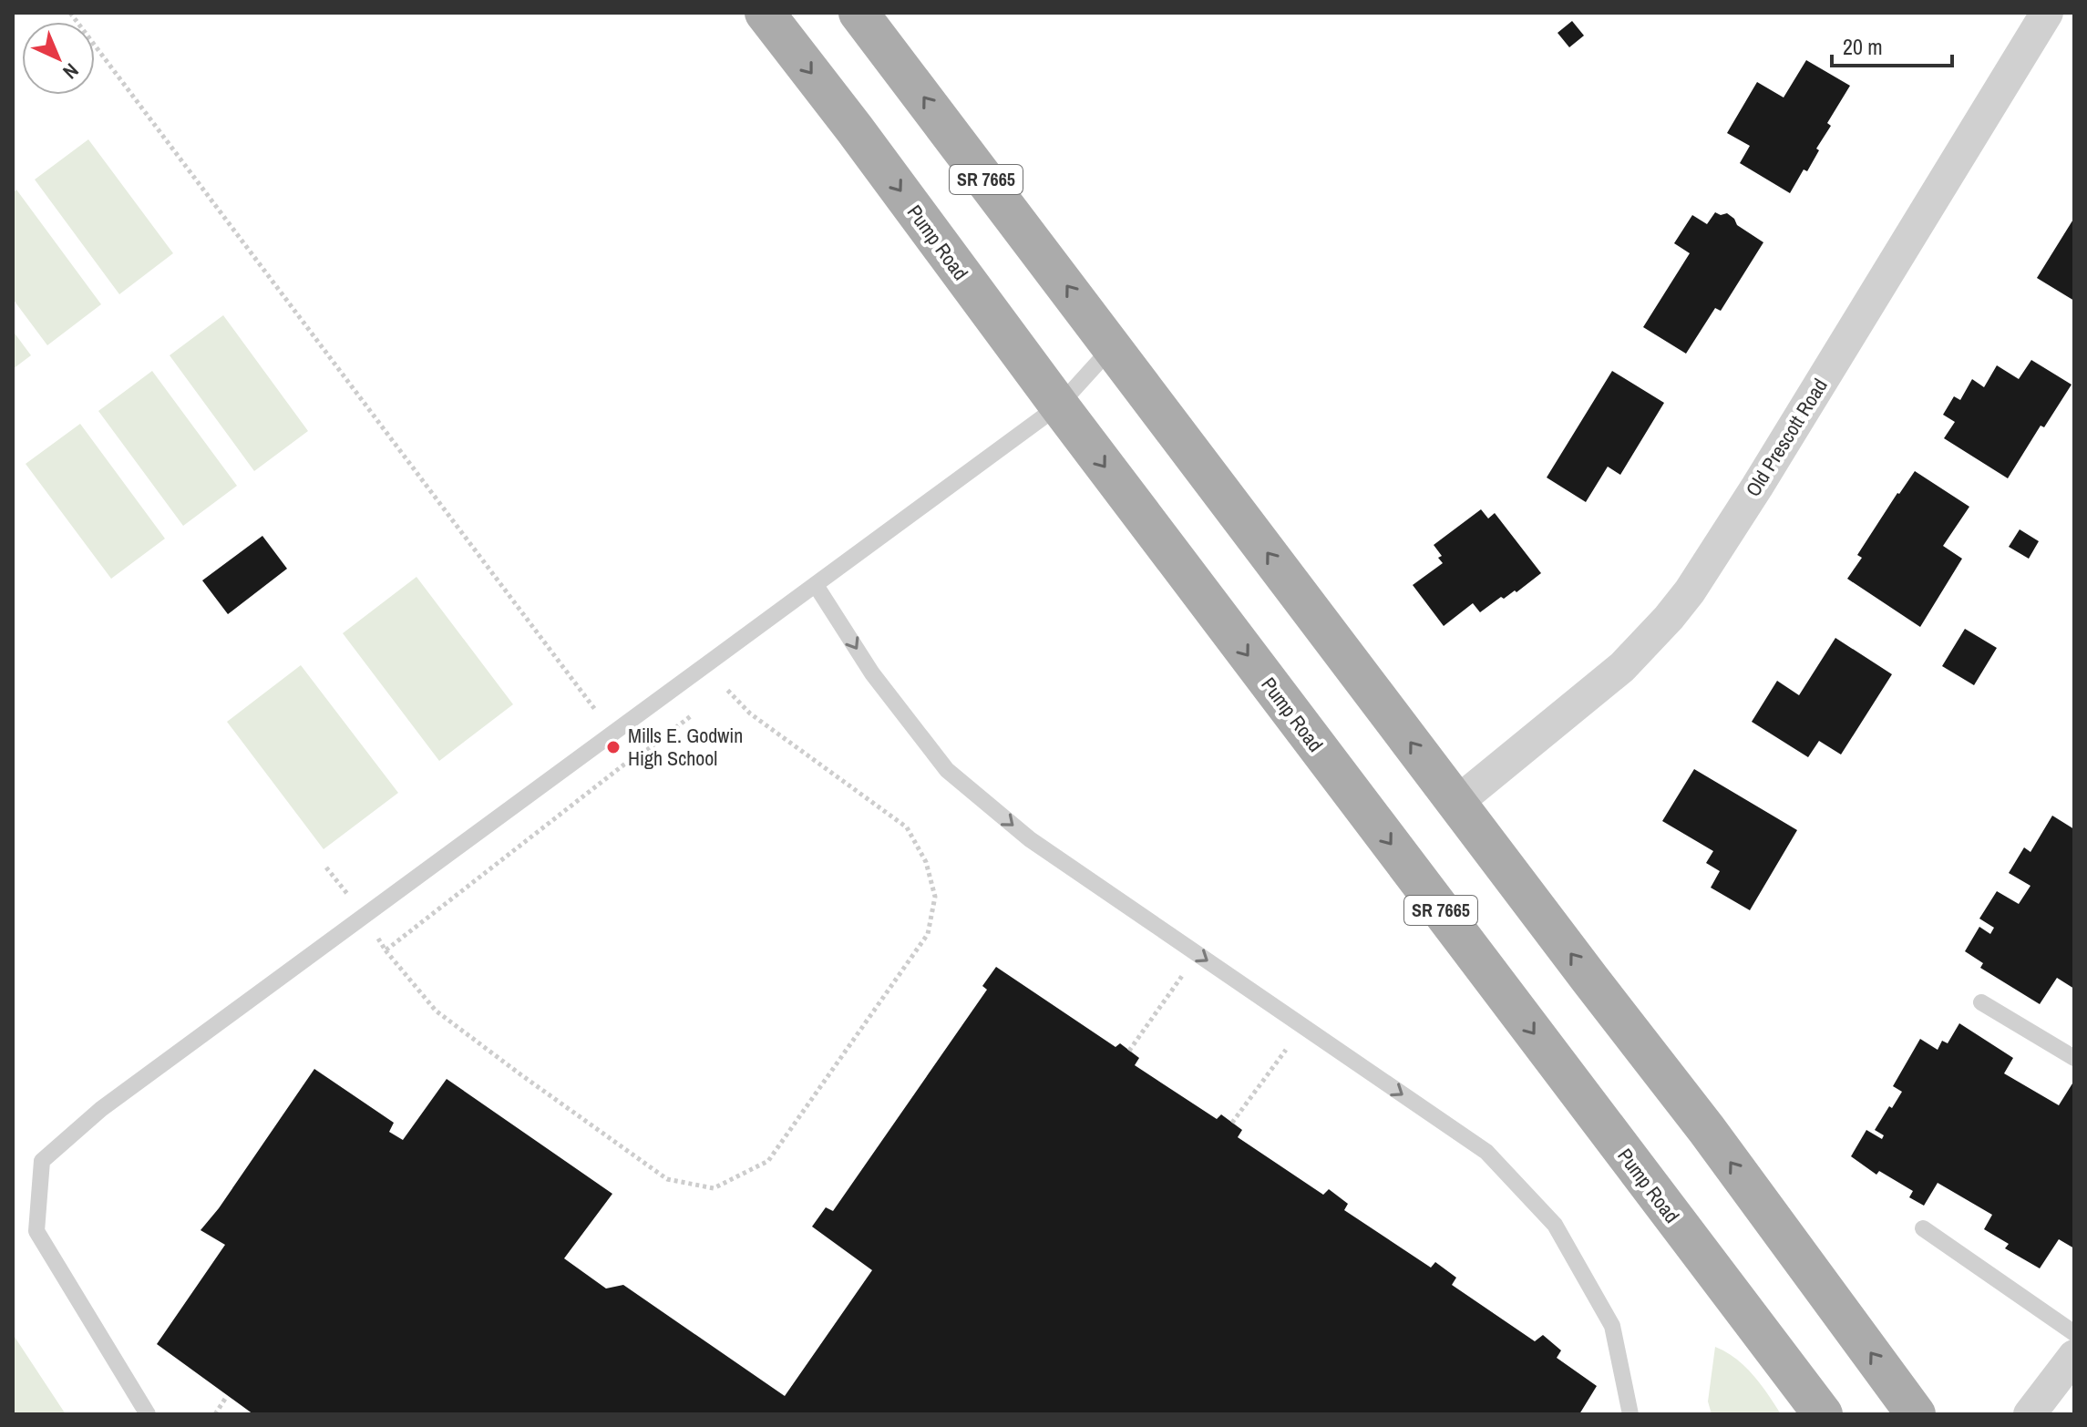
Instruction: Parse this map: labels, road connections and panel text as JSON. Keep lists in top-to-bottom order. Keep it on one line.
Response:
{"streets":{"main road":["SR 7665","Pump Road"],"street":["Old Prescott Road"]},"crossings":[["SR 7665","Old Prescott Road"]],"places":["Mills E. Godwin High School"],"scale_bar":"20 m","north":"bottom right"}
